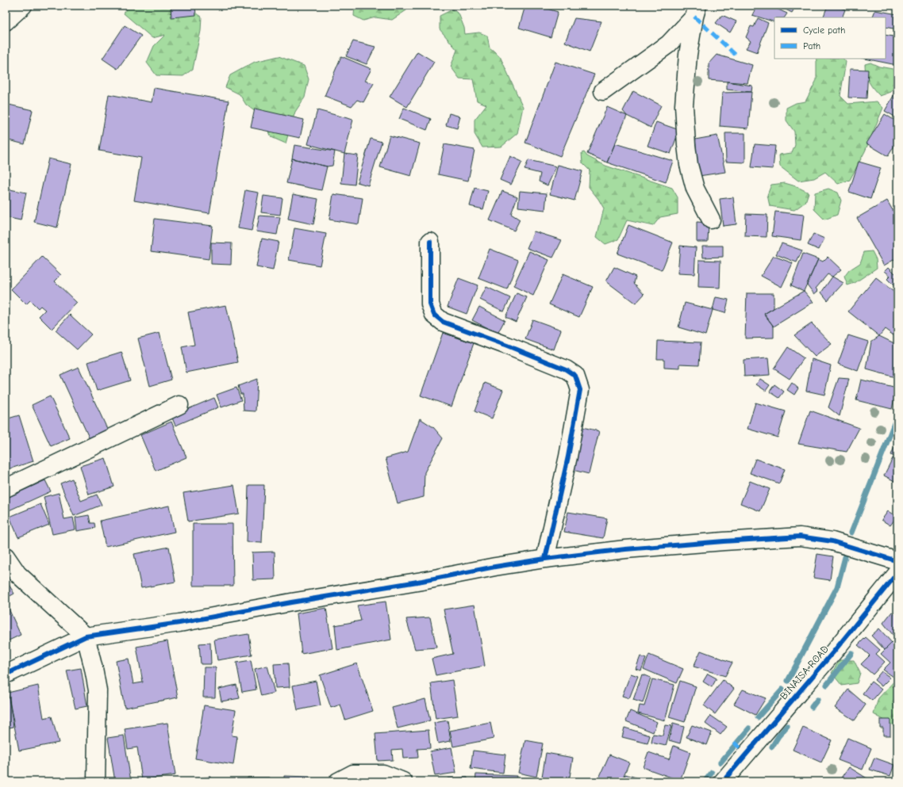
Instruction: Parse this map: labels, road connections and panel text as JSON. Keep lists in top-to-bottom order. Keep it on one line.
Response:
{"streets":{"street":["BINAISA ROAD"]},"legend":["Cycle path","Path"]}
